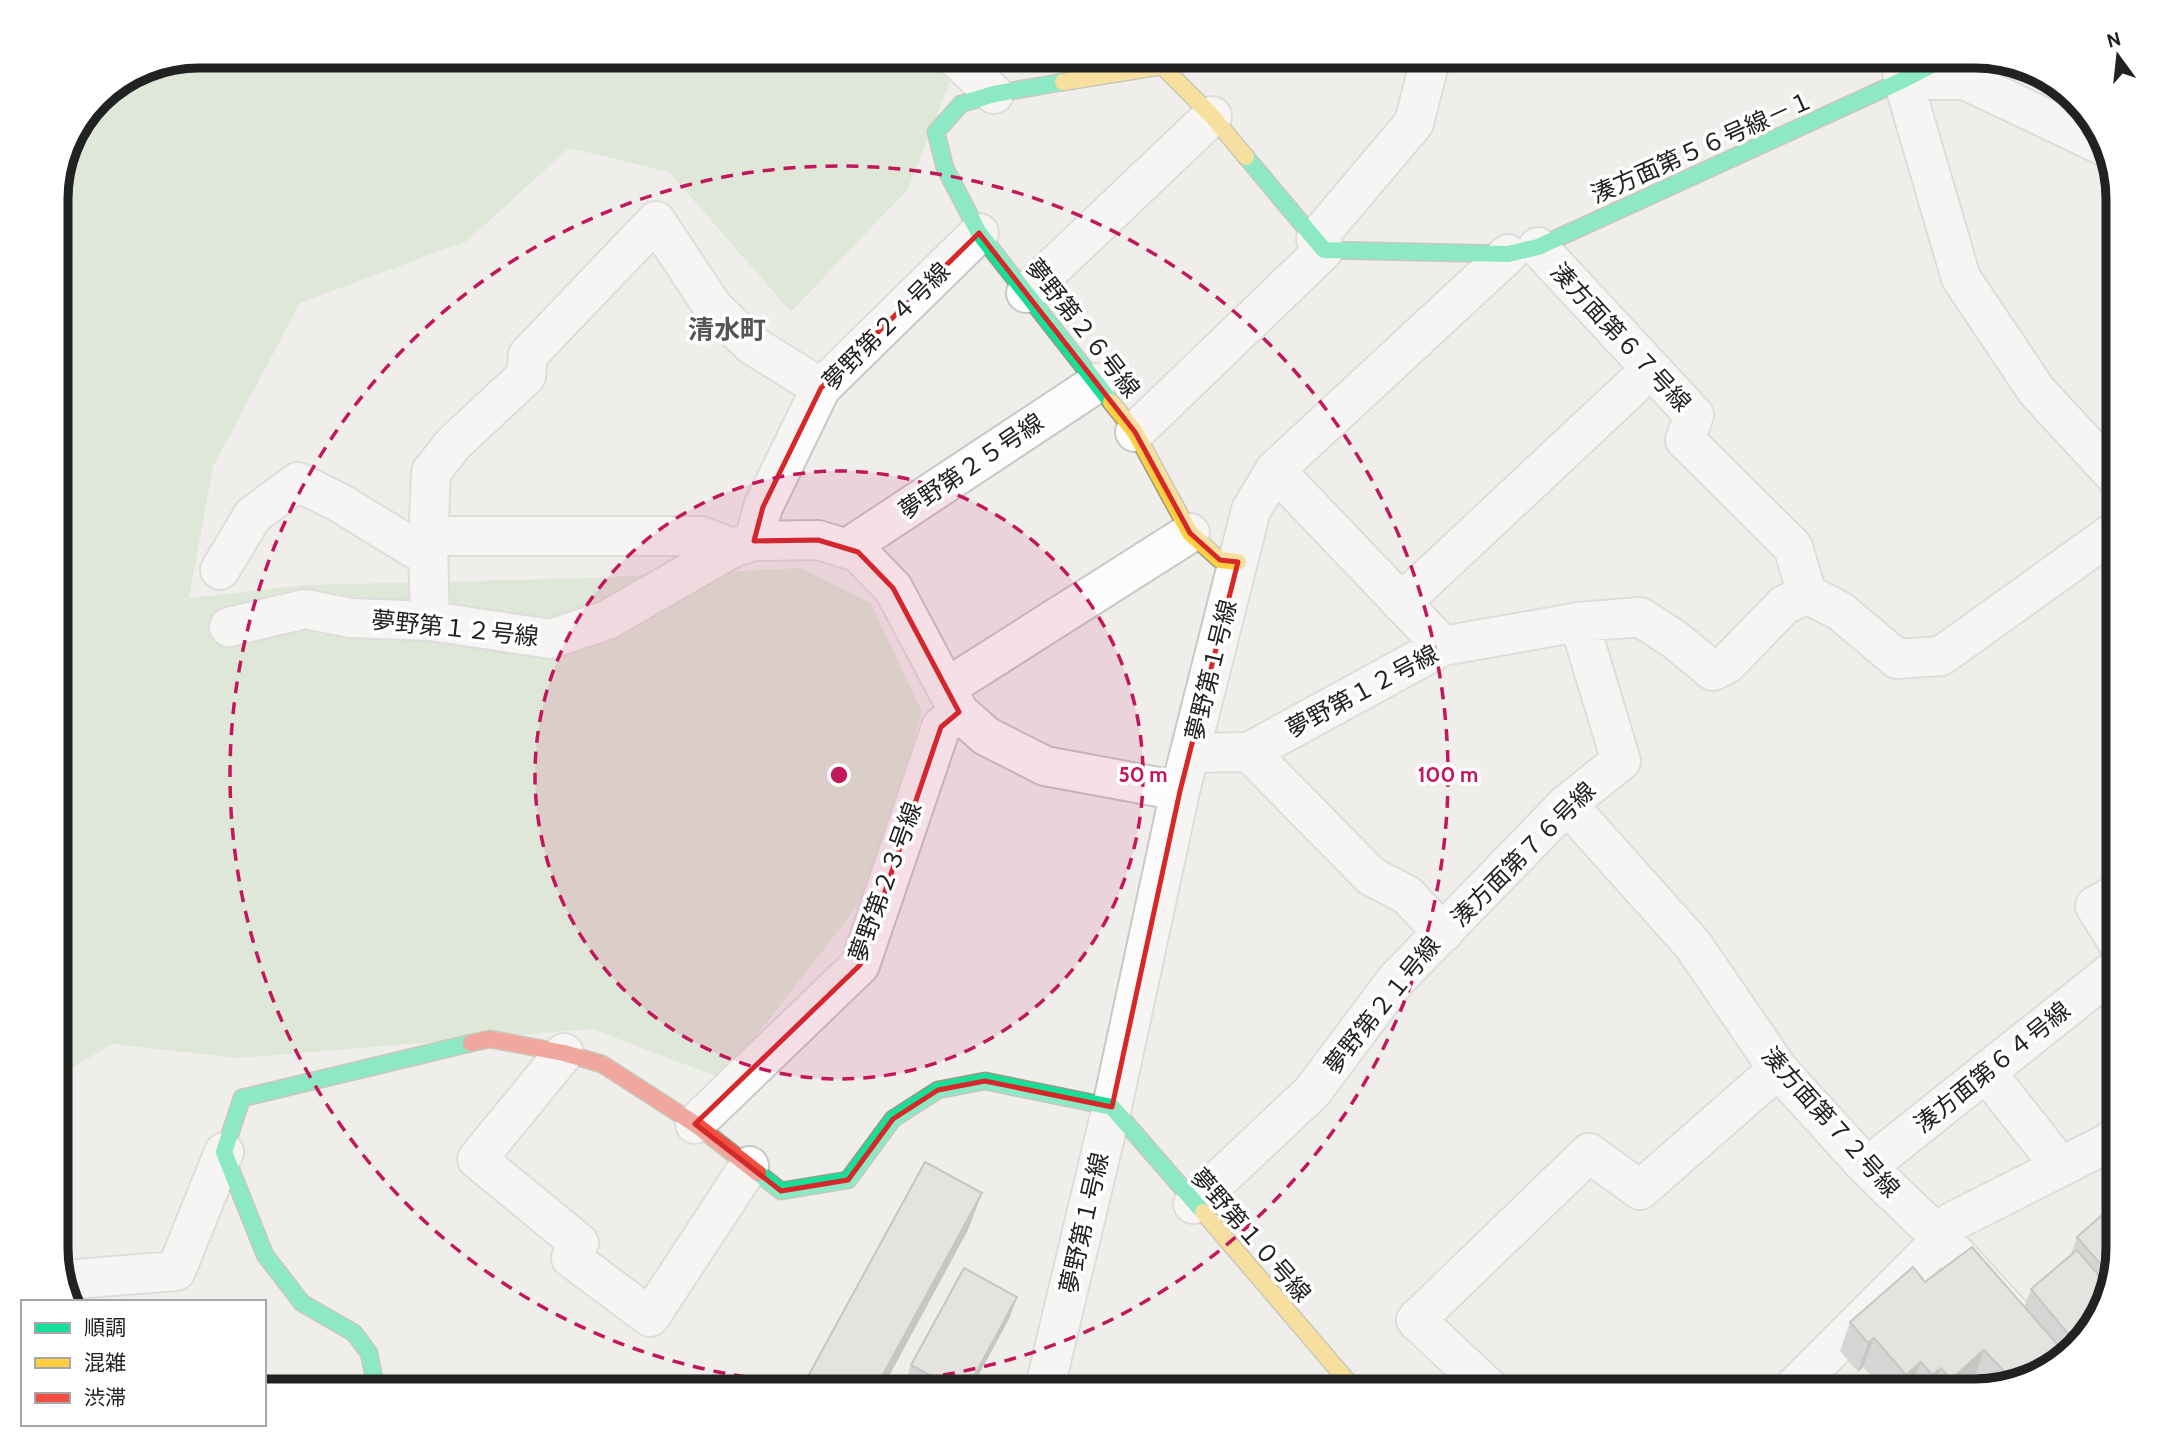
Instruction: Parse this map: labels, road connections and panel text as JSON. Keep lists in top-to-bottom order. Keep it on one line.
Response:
{"streets":{"street":["湊方面第５６号線－１","夢野第２４号線","夢野第２６号線","湊方面第６７号線","夢野第２５号線","夢野第１２号線","夢野第１号線","湊方面第７６号線","夢野第２３号線","夢野第２１号線","湊方面第６４号線","湊方面第７２号線","夢野第１０号線"]},"crossings":[["湊方面第５６号線－１","湊方面第６７号線"],["湊方面第５６号線－１","夢野第１号線"],["夢野第２４号線","夢野第２６号線"],["夢野第２４号線","夢野第１２号線"],["夢野第２６号線","夢野第２５号線"],["夢野第２６号線","夢野第１号線"],["夢野第２６号線","夢野第２３号線"],["湊方面第６７号線","夢野第１２号線"],["湊方面第６７号線","夢野第１号線"],["夢野第２５号線","夢野第１２号線"],["夢野第１２号線","夢野第１号線"],["夢野第１２号線","湊方面第７６号線"],["夢野第１２号線","夢野第２３号線"],["夢野第１２号線","夢野第２１号線"],["夢野第１号線","夢野第１０号線"],["湊方面第７６号線","夢野第２１号線"],["湊方面第７６号線","湊方面第７２号線"],["夢野第２１号線","夢野第１０号線"],["湊方面第６４号線","湊方面第７２号線"]],"districts":["清水町"],"legend":["順調","混雑","渋滞"],"north":"top","rings":["50 m","100 m"]}
